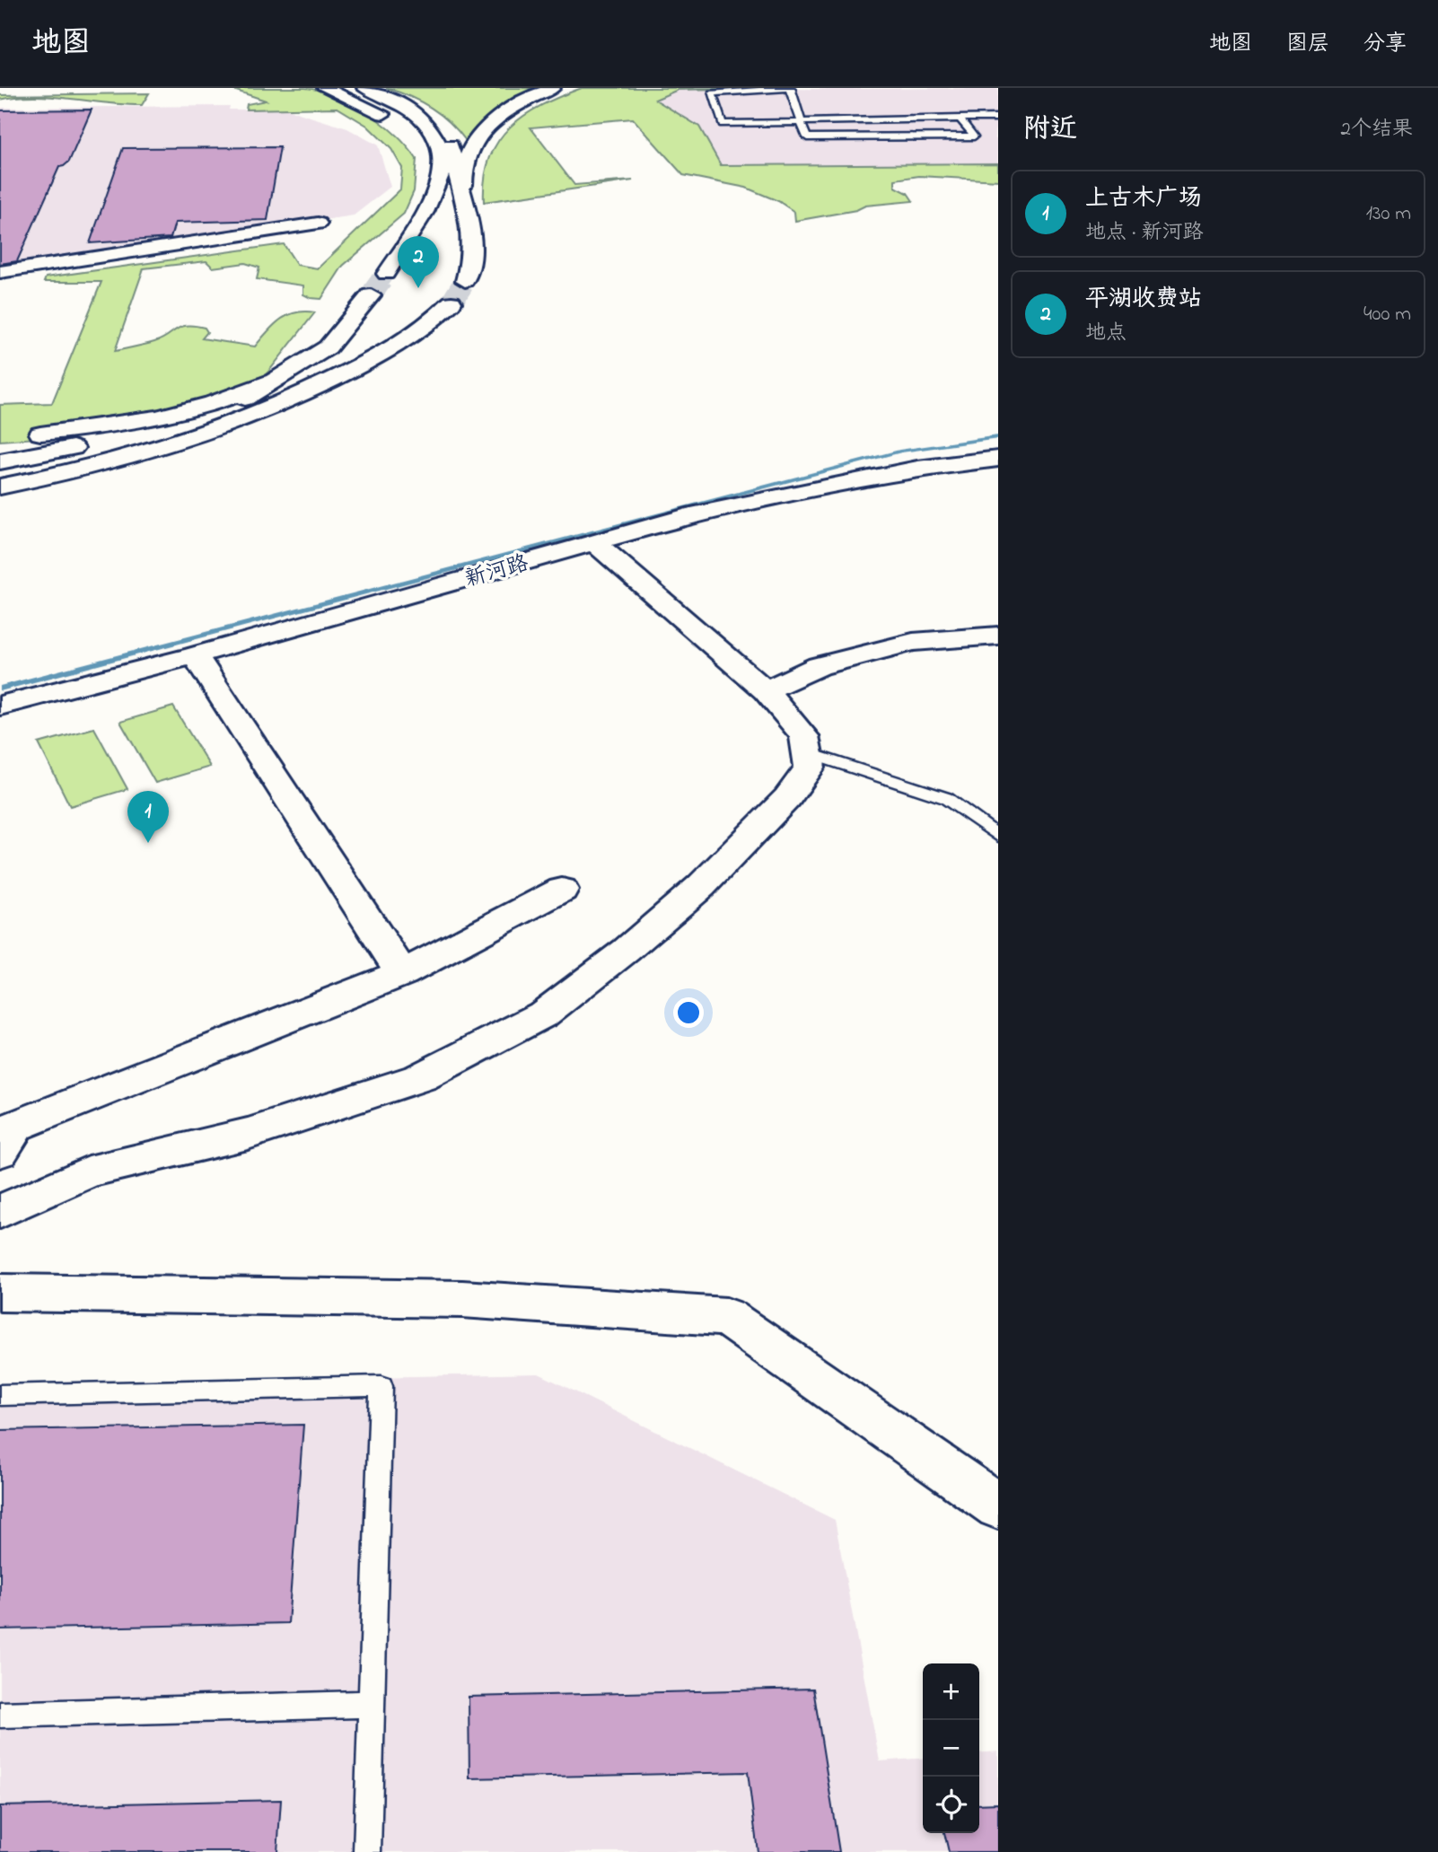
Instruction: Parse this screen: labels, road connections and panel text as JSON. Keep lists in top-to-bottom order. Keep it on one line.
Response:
{"streets":{"main road":["新河路"]},"page":{"header":"地图","nav":["地图","图层","分享"],"heading":["附近","2个结果"],"list":[{"mark":"1","name":"上古木广场","note":"地点 · 新河路","value":"130 m"},{"mark":"2","name":"平湖收费站","note":"地点","value":"400 m"}],"pins":["2","1"],"map_buttons":["+","−"]}}
